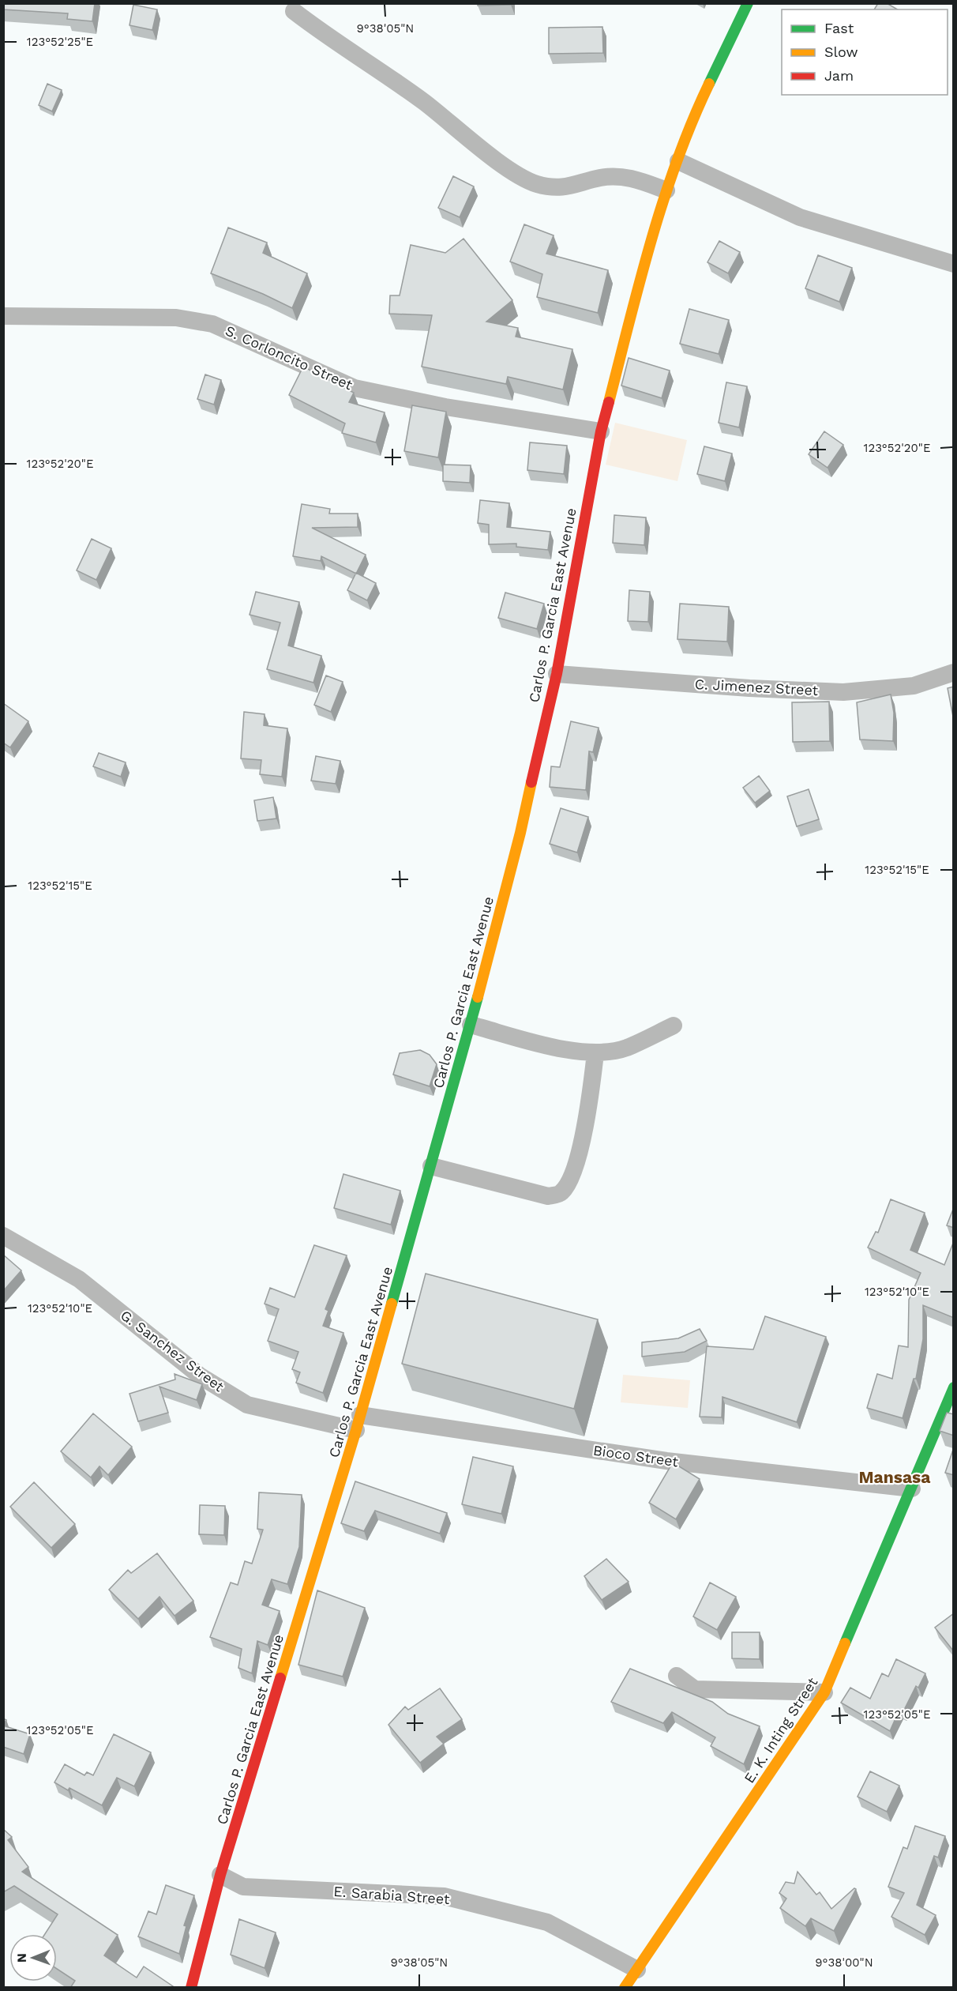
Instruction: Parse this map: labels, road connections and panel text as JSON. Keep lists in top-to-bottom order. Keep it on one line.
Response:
{"streets":{"main road":["Carlos P. Garcia East Avenue","E. K. Inting Street"],"street":["S. Corloncito Street","C. Jimenez Street","G. Sanchez Street","Bioco Street","E. Sarabia Street"]},"crossings":[["S. Corloncito Street","Carlos P. Garcia East Avenue"],["Carlos P. Garcia East Avenue","C. Jimenez Street"],["Carlos P. Garcia East Avenue","G. Sanchez Street"],["Carlos P. Garcia East Avenue","Bioco Street"],["Carlos P. Garcia East Avenue","E. Sarabia Street"],["G. Sanchez Street","Bioco Street"],["Bioco Street","E. K. Inting Street"],["E. K. Inting Street","E. Sarabia Street"]],"districts":["Mansasa"],"legend":["Fast","Slow","Jam"],"north":"left","coordinates":["9°38'05\"N","123°52'25\"E","123°52'20\"E","123°52'15\"E","123°52'10\"E","123°52'05\"E","9°38'00\"N"]}
